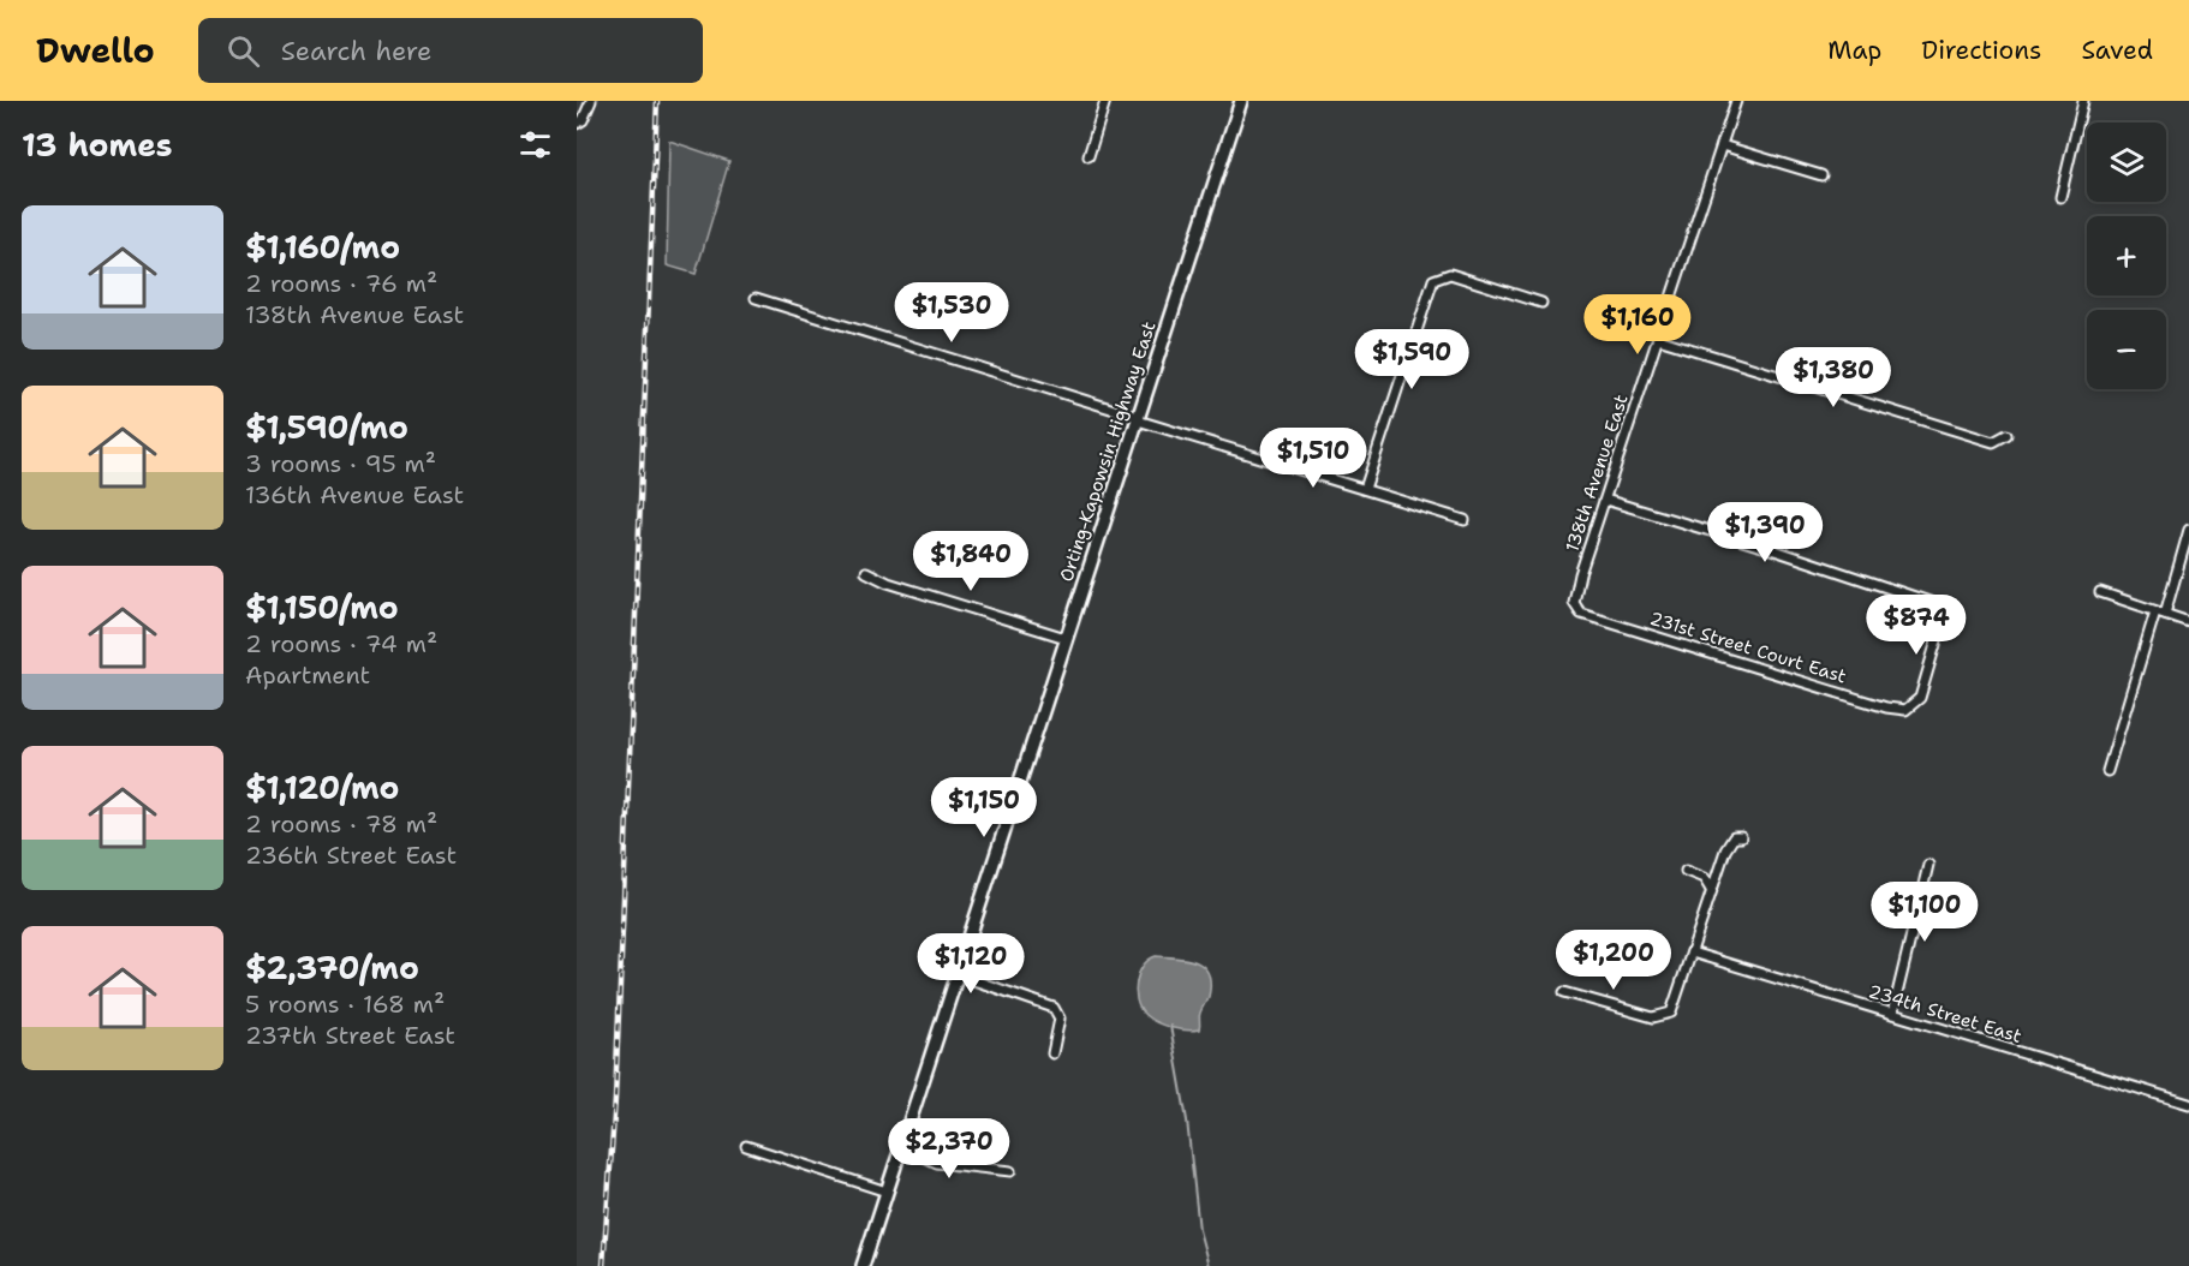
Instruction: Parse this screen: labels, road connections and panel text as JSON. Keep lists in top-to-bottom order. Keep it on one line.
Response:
{"streets":{"main road":["Orting-Kapowsin Highway East"],"street":["138th Avenue East","231st Street Court East","234th Street East"]},"crossings":[["138th Avenue East","231st Street Court East"]],"page":{"header":"Dwello","search":"Search here","nav":["Map","Directions","Saved"],"heading":"13 homes","map_buttons":["+","−"],"list":[{"name":"$1,160/mo","note":"2 rooms · 76 m² · 138th Avenue East"},{"name":"$1,590/mo","note":"3 rooms · 95 m² · 136th Avenue East"},{"name":"$1,150/mo","note":"2 rooms · 74 m² · Apartment"},{"name":"$1,120/mo","note":"2 rooms · 78 m² · 236th Street East"},{"name":"$2,370/mo","note":"5 rooms · 168 m² · 237th Street East"}],"price":["$1,530","$1,160","$1,590","$1,380","$1,510","$1,390","$1,840","$874","$1,150","$1,100","$1,200","$1,120","$2,370"]}}
